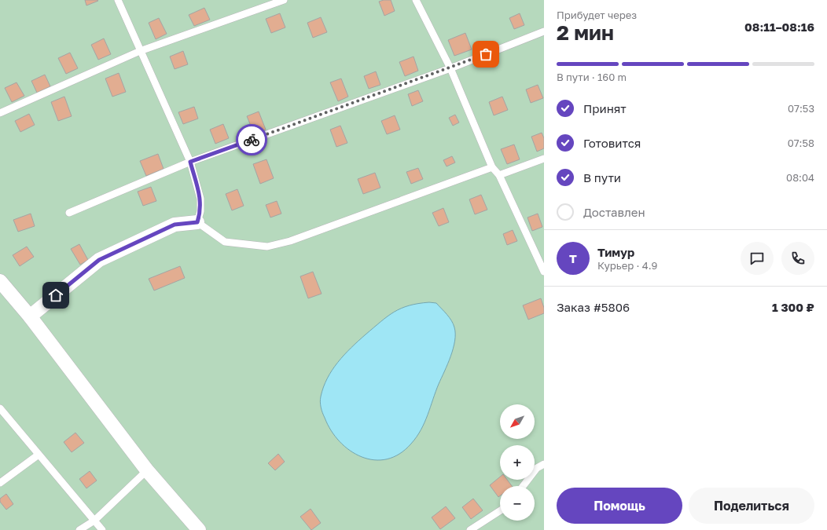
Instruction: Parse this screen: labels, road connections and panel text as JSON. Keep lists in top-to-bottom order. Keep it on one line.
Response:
{"north":"bottom left","page":{"heading":["2 мин","Прибудет через","08:11–08:16"],"panel":["Тимур","Курьер · 4.9","Заказ #5806","1 300 ₽"],"bar":"В пути · 160 m","list":[["Принят","07:53"],["Готовится","07:58"],["В пути","08:04"],"Доставлен"],"round":"Т","map_buttons":["+","−"],"buttons":["Помощь","Поделиться"]}}
